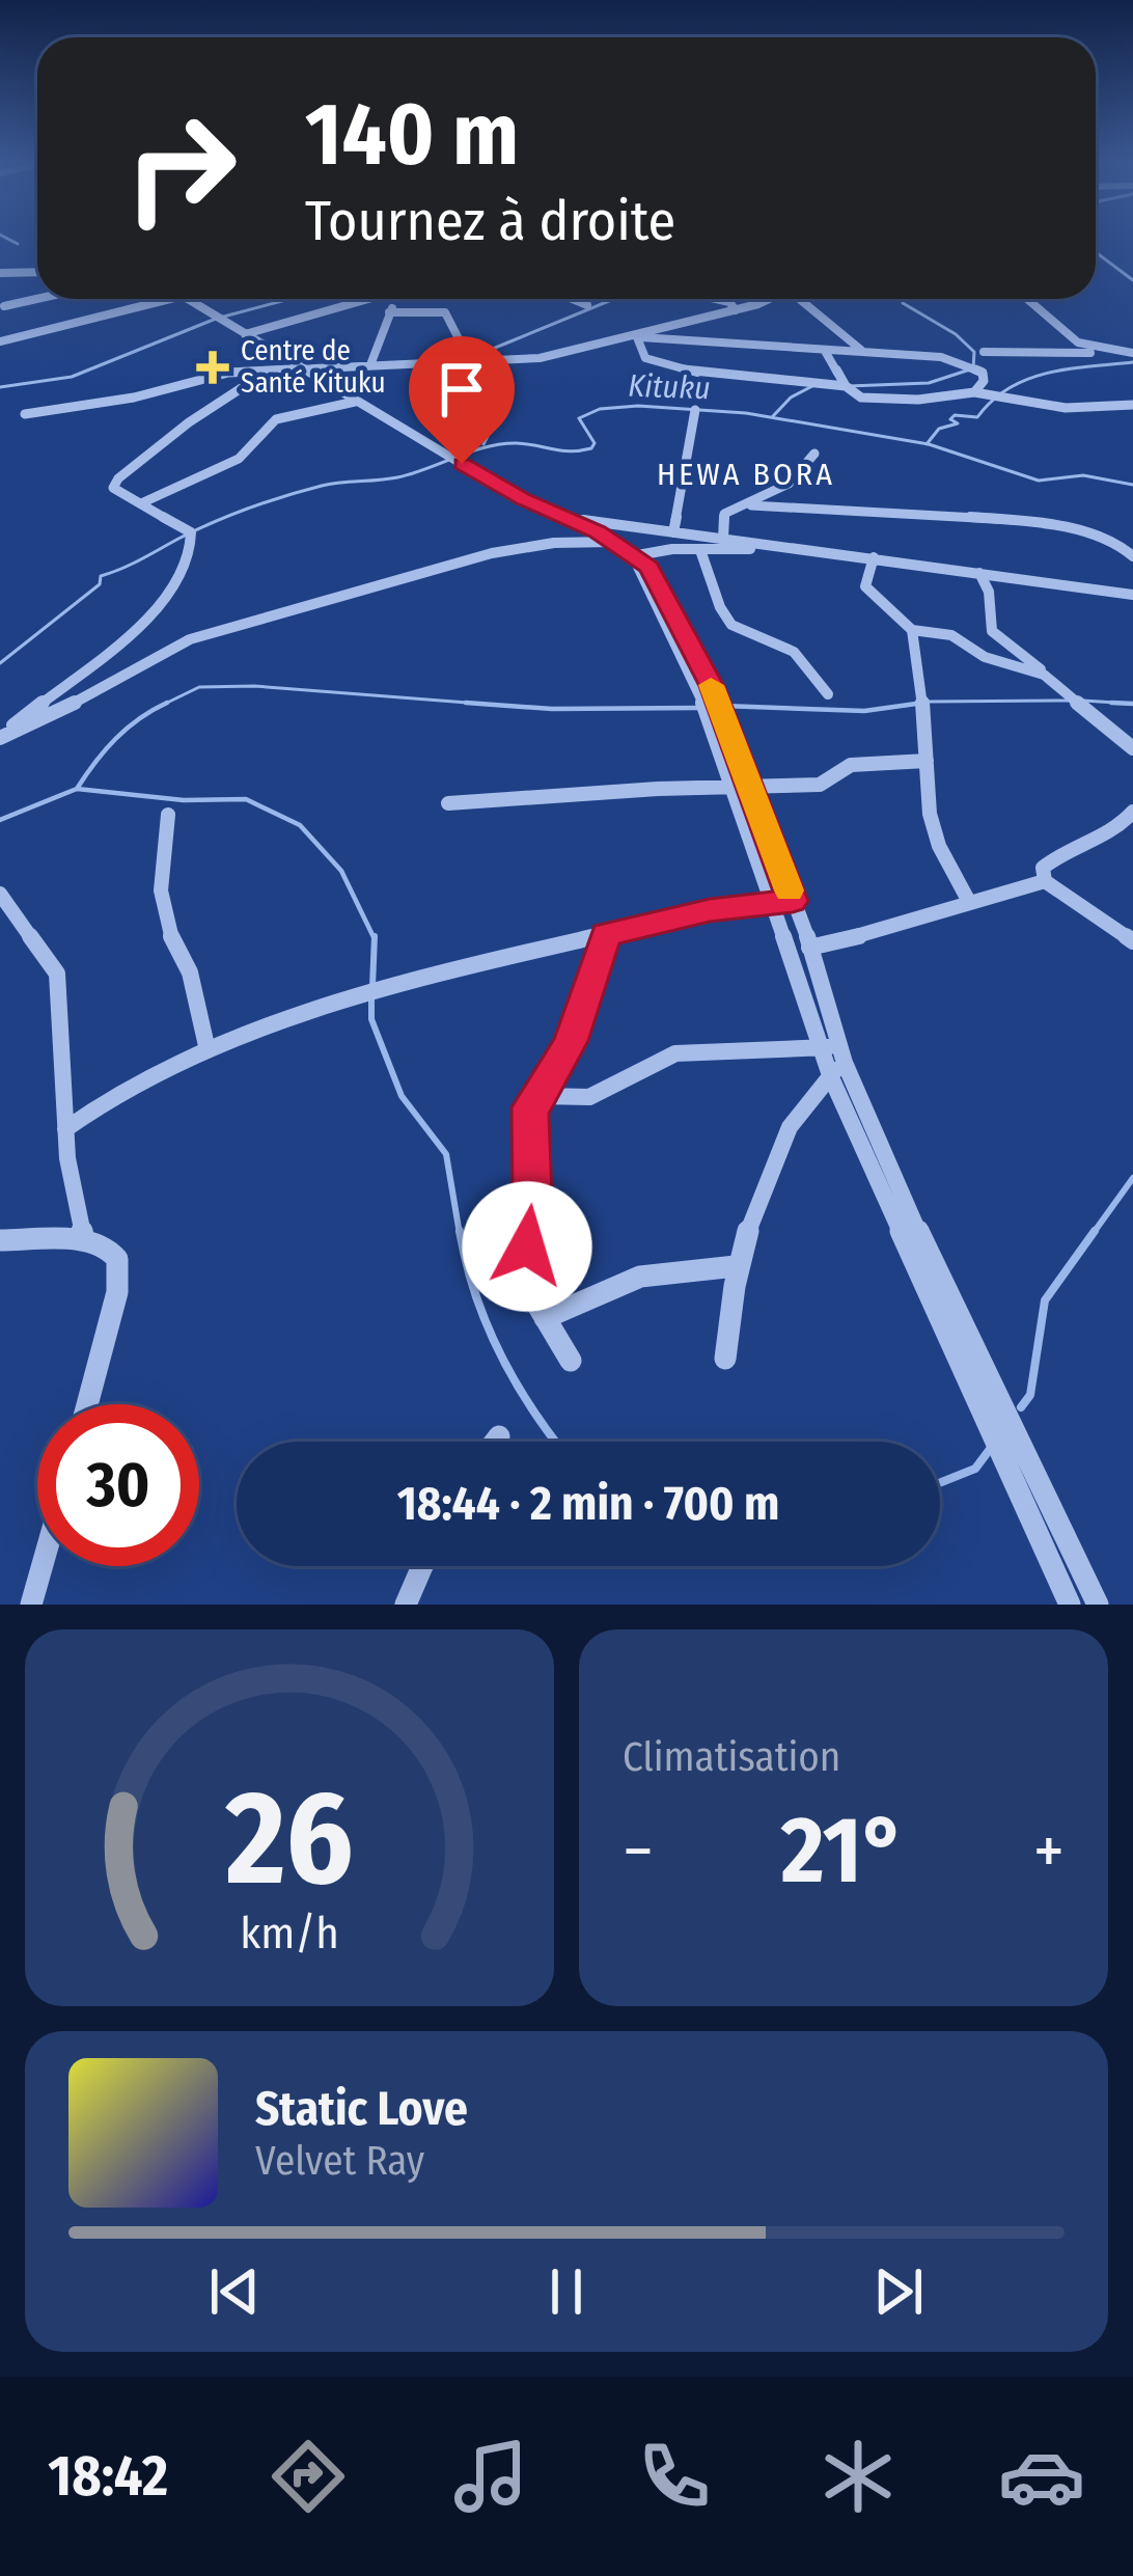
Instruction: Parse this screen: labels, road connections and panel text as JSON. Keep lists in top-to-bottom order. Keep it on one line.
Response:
{"districts":["HEWA BORA"],"water":["Kituku"],"places":{"health":["Centre de Santé Kituku"]},"page":{"turn":["140 m","Tournez à droite"],"limit":"30","trip":"18:44 · 2 min · 700 m","tile":"Climatisation","heat":["−","21°","+"],"song":["Static Love","Velvet Ray"],"tabs":"18:42","gauge":["26","km/h"]}}
